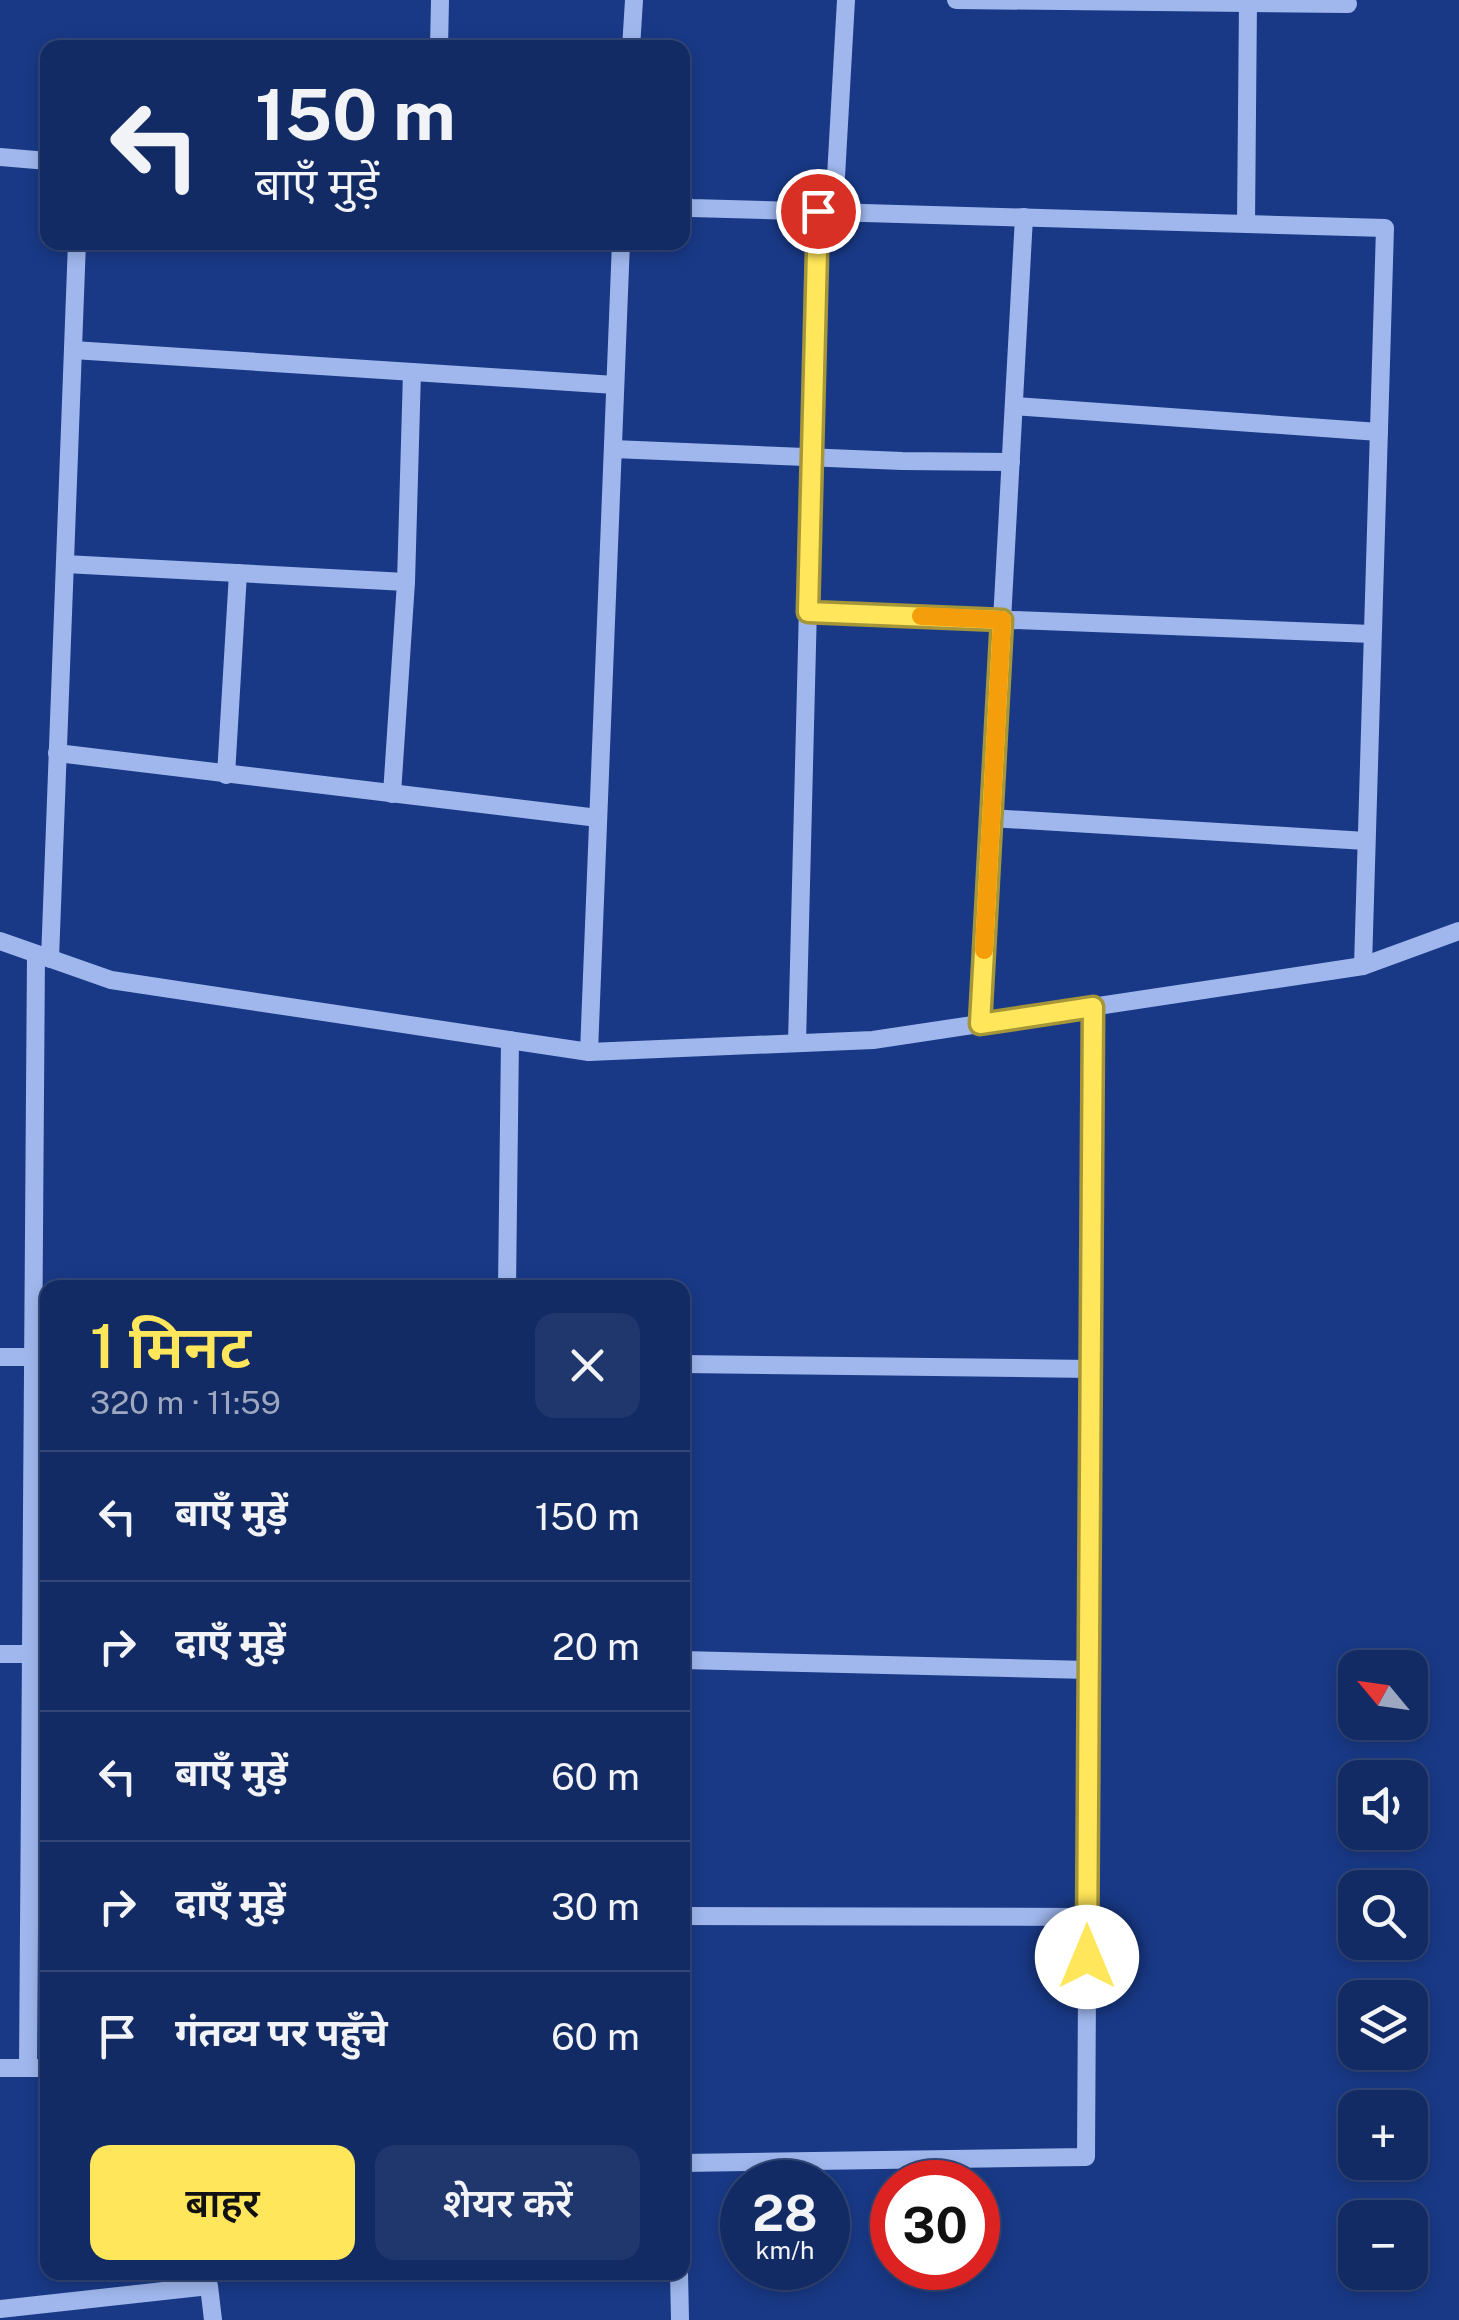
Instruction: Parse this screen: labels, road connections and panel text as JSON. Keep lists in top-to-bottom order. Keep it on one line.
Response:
{"north":"top left","page":{"turn":["150 m","बाएँ मुड़ें"],"heading":["1 मिनट","320 m · 11:59"],"list":[{"name":"बाएँ मुड़ें","value":"150 m"},{"name":"दाएँ मुड़ें","value":"20 m"},{"name":"बाएँ मुड़ें","value":"60 m"},{"name":"दाएँ मुड़ें","value":"30 m"},{"name":"गंतव्य पर पहुँचे","value":"60 m"}],"map_buttons":["+","−"],"buttons":["बाहर","शेयर करें"],"speed":"28 km/h","limit":"30"}}
